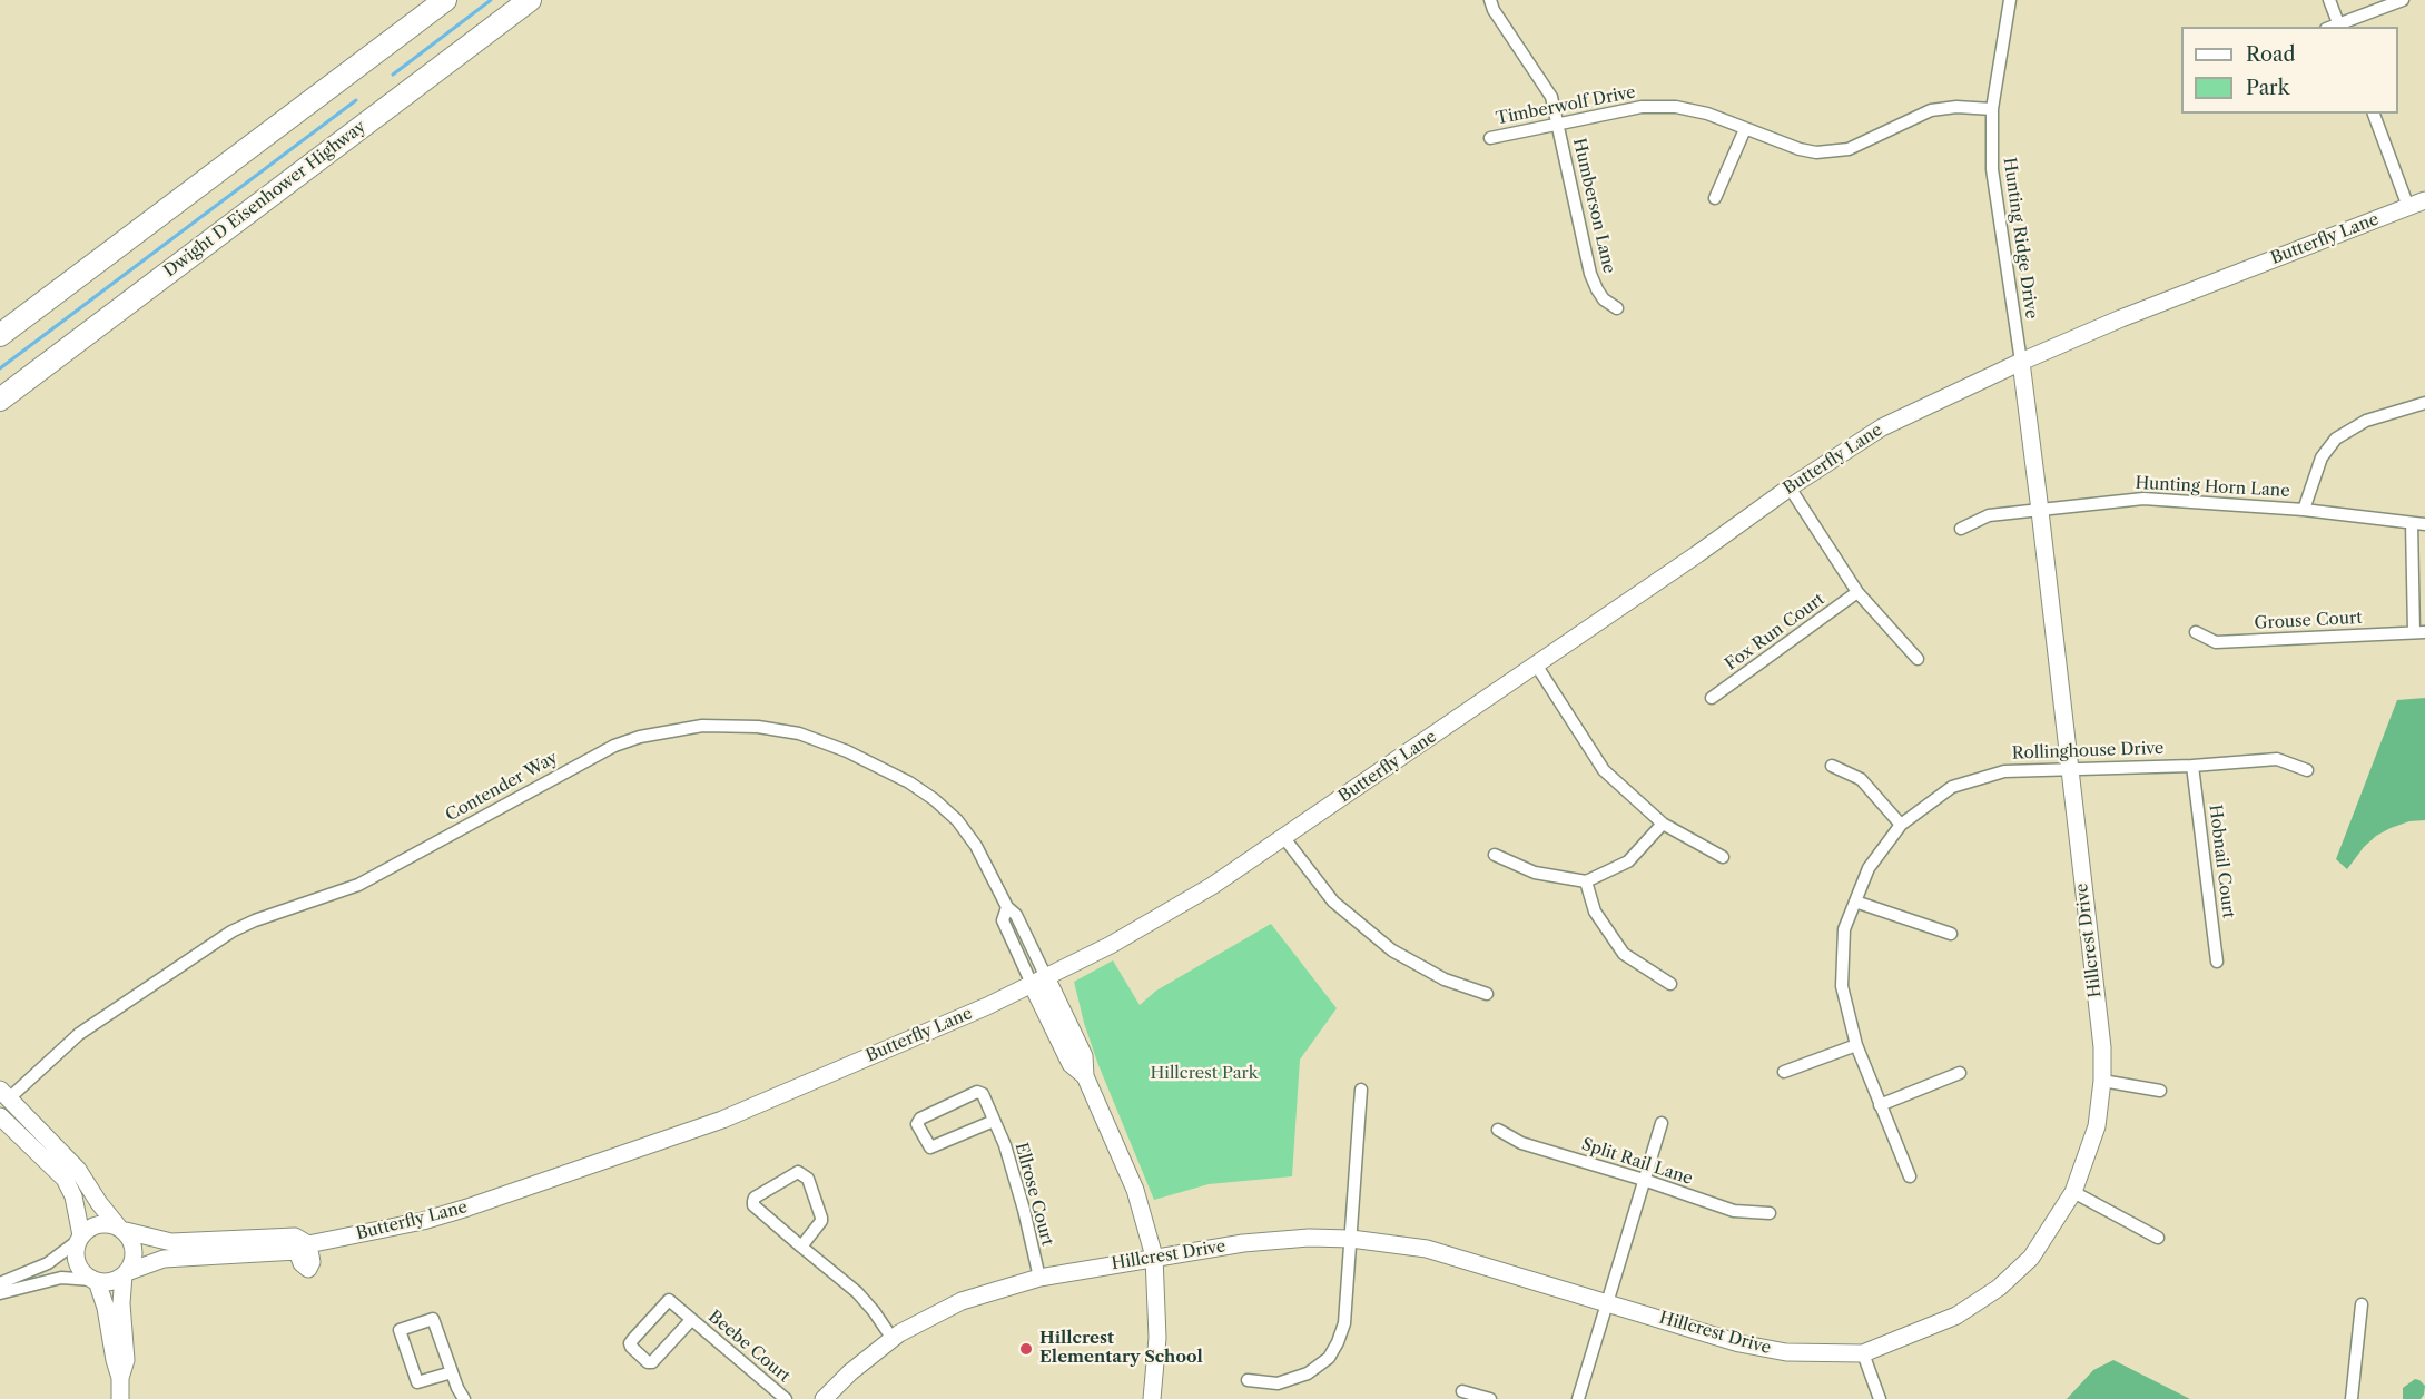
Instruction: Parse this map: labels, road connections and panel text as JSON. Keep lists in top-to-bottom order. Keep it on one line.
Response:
{"streets":{"highway":["Dwight D Eisenhower Highway"],"street":["Timberwolf Drive","Humberson Lane","Hunting Ridge Drive","Butterfly Lane","Hunting Horn Lane","Grouse Court","Fox Run Court","Rollinghouse Drive","Contender Way","Hobnail Court","Hillcrest Drive","Split Rail Lane","Ellrose Court","Beebe Court"]},"crossings":[["Timberwolf Drive","Humberson Lane"],["Timberwolf Drive","Hunting Ridge Drive"],["Hunting Ridge Drive","Butterfly Lane"],["Hunting Ridge Drive","Hillcrest Drive"],["Butterfly Lane","Contender Way"],["Butterfly Lane","Hillcrest Drive"],["Hunting Horn Lane","Hillcrest Drive"],["Rollinghouse Drive","Hobnail Court"],["Rollinghouse Drive","Hillcrest Drive"],["Hillcrest Drive","Ellrose Court"]],"parks":["Hillcrest Park"],"places":["Hillcrest Elementary School"],"legend":["Road","Park"]}
